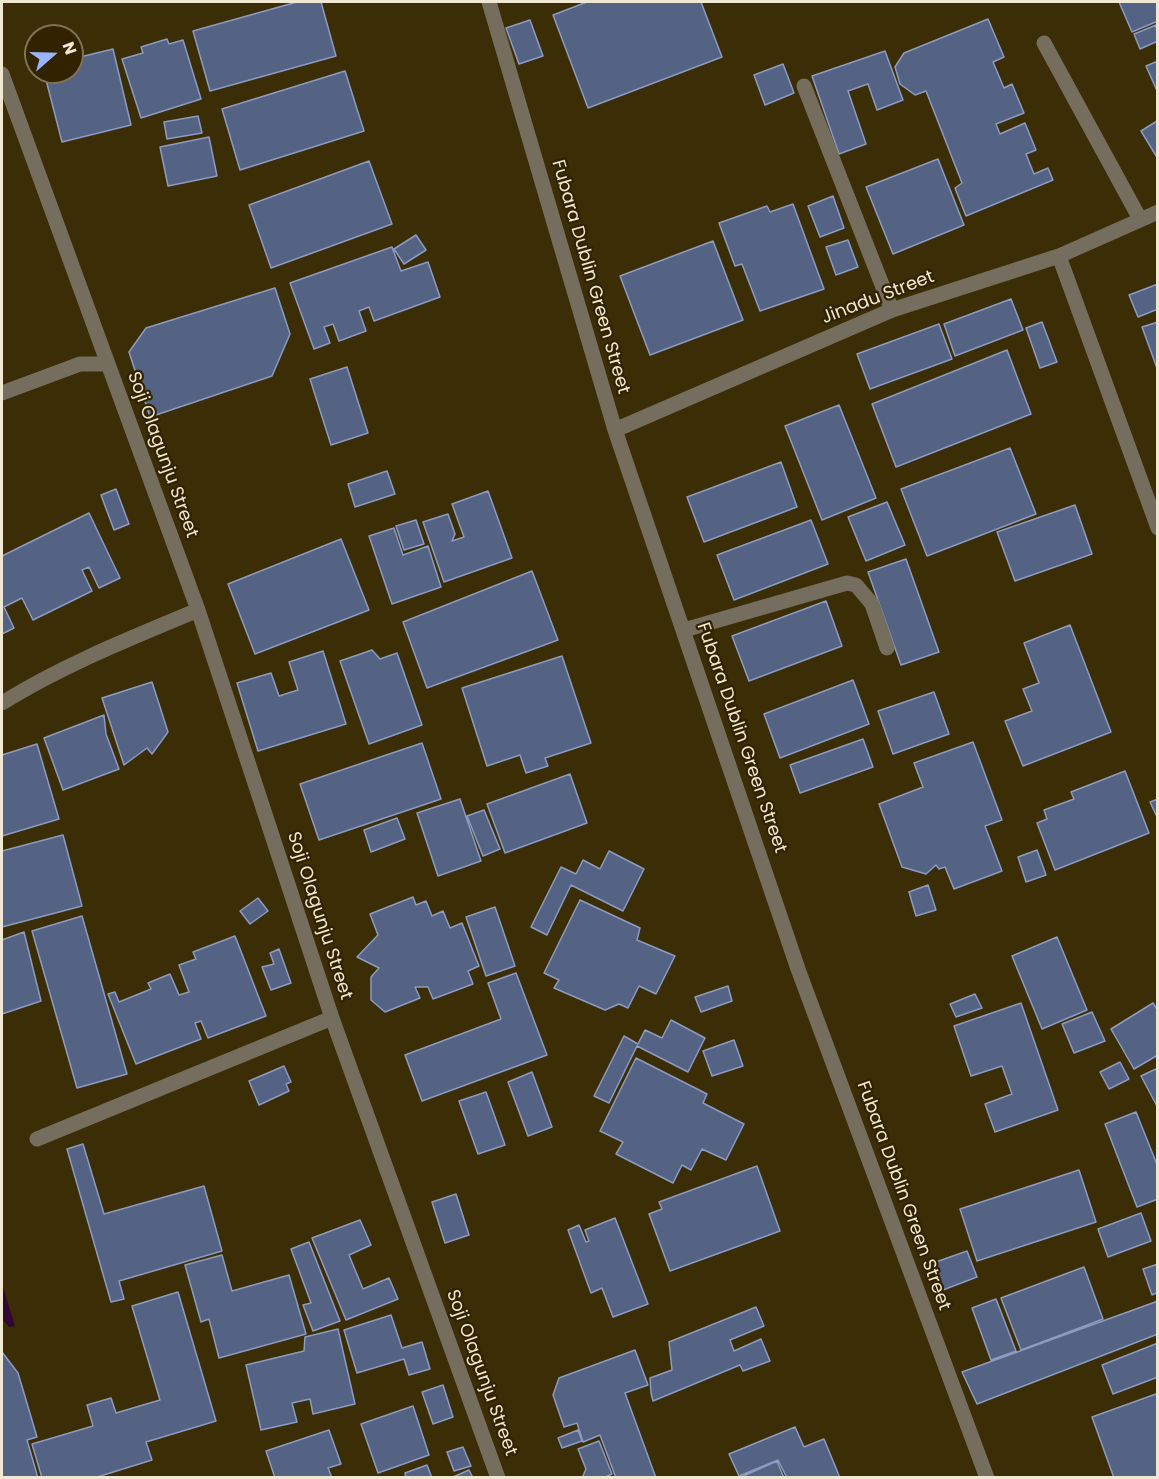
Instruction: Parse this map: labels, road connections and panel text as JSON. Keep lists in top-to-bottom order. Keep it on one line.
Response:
{"streets":{"street":["Fubara Dublin Green Street","Jinadu Street","Soji Olagunju Street"]},"crossings":[["Fubara Dublin Green Street","Jinadu Street"]],"north":"right"}
